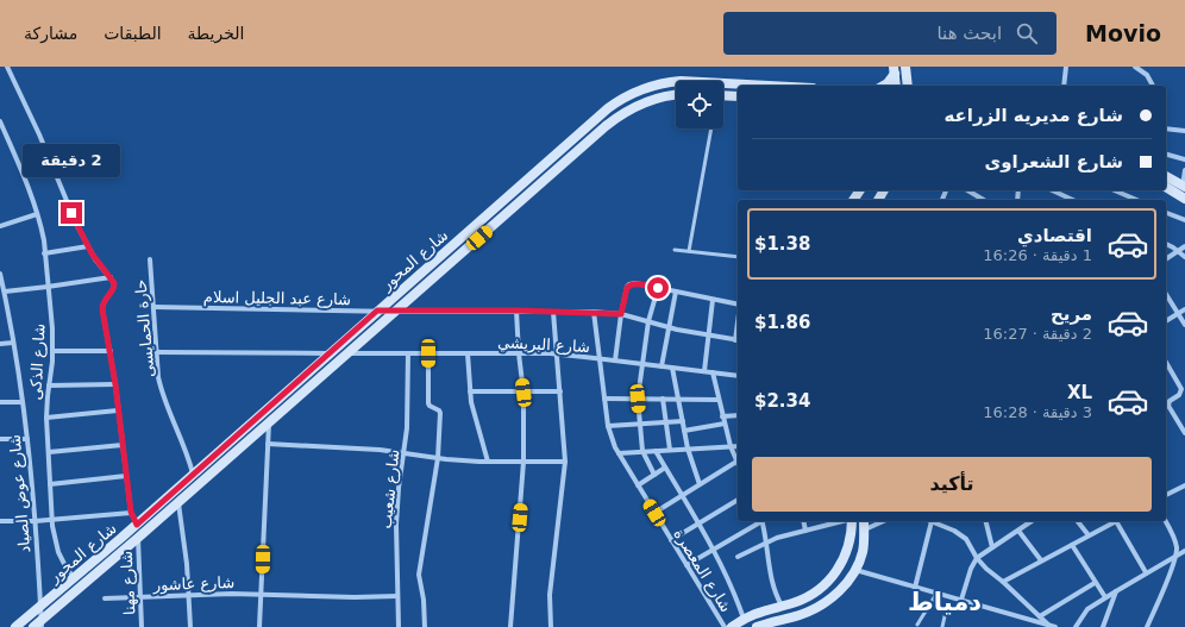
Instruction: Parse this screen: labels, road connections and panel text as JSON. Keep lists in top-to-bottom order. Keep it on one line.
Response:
{"streets":{"main road":["شارع المحور"],"street":["شارع عبد الجليل اسلام","حارة الحمايسى","شارع البريشي","شارع الذكى","شارع شعيب","شارع عوض الصياد","شارع المعصرة","شارع مهنا","شارع عاشور"]},"crossings":[["شارع المحور","شارع عبد الجليل اسلام"],["شارع المحور","حارة الحمايسى"],["شارع المحور","شارع البريشي"],["شارع المحور","شارع الذكى"],["شارع المحور","شارع عوض الصياد"],["شارع المحور","شارع مهنا"],["شارع عبد الجليل اسلام","حارة الحمايسى"],["شارع عبد الجليل اسلام","شارع المعصرة"],["شارع البريشي","شارع شعيب"],["شارع البريشي","شارع المعصرة"],["شارع شعيب","شارع عاشور"],["شارع مهنا","شارع عاشور"]],"districts":["دمياط"],"page":{"header":"Movio","search":"ابحث هنا","nav":["الخريطة","الطبقات","مشاركة"],"banner":["شارع مديريه الزراعه","شارع الشعراوى"],"bubble":"2 دقيقة","list":[{"name":"اقتصادي","note":"1 دقيقة · 16:26","value":"$1.38"},{"name":"مريح","note":"2 دقيقة · 16:27","value":"$1.86"},{"name":"XL","note":"3 دقيقة · 16:28","value":"$2.34"}],"buttons":"تأكيد"}}
